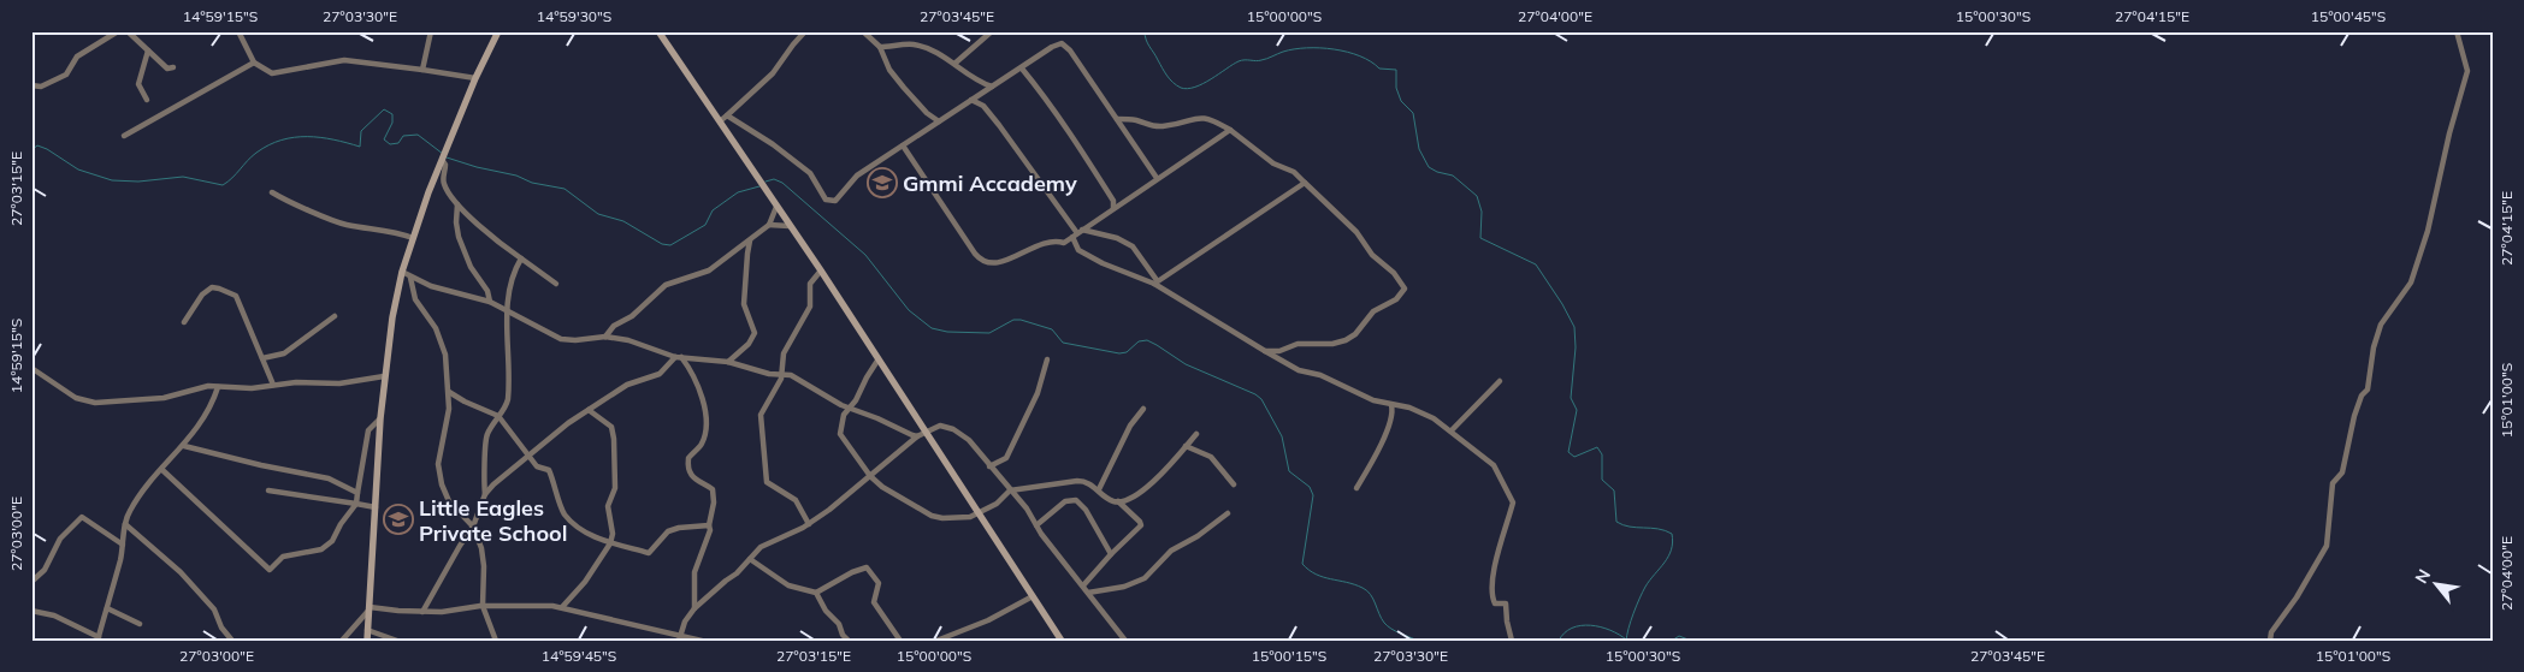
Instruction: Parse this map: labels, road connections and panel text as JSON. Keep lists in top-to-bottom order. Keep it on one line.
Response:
{"places":{"school or university":["Gmmi Accademy","Little Eagles Private School"]},"north":"top left","coordinates":["14°59'15\"S","27°03'30\"E","14°59'30\"S","27°03'45\"E","15°00'00\"S","27°04'00\"E","15°00'30\"S","27°04'15\"E","15°00'45\"S","27°03'15\"E","15°01'00\"S","27°03'00\"E","14°59'45\"S","15°00'15\"S"]}
